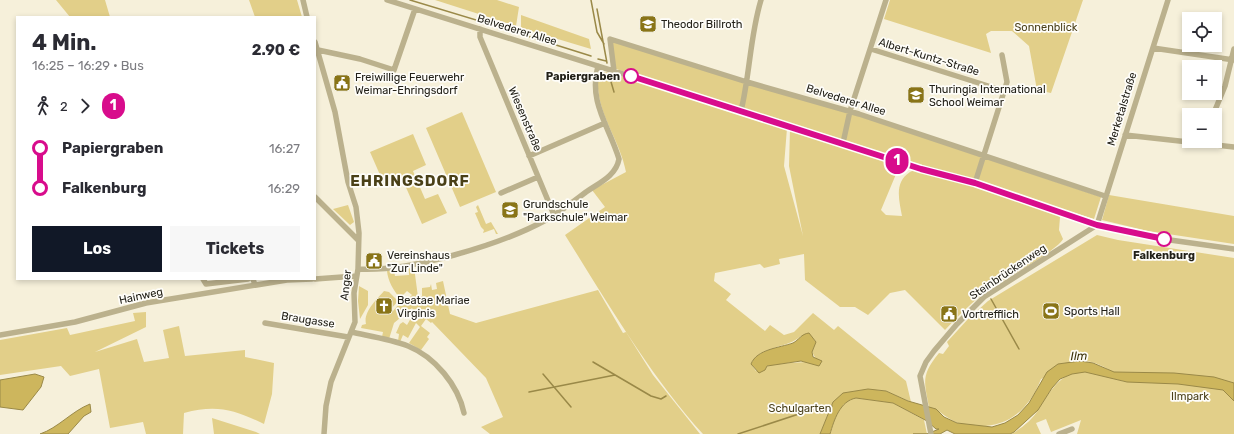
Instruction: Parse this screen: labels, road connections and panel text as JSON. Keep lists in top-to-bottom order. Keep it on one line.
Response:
{"streets":{"street":["Belvederer Allee","Albert-Kuntz-Straße","Merketalstraße","Wiesenstraße","Steinbrückenweg","Anger","Hainweg","Braugasse"]},"crossings":[["Belvederer Allee","Albert-Kuntz-Straße"],["Belvederer Allee","Merketalstraße"],["Belvederer Allee","Wiesenstraße"],["Belvederer Allee","Steinbrückenweg"],["Merketalstraße","Steinbrückenweg"],["Anger","Braugasse"]],"districts":["EHRINGSDORF"],"water":["Ilm"],"parks":["Sonnenblick","Ilmpark","Schulgarten"],"places":{"school or university":["Theodor Billroth","Thuringia International School Weimar","Grundschule \"Parkschule\" Weimar"],"other":["Papiergraben","Falkenburg"],"public building":["Freiwillige Feuerwehr Weimar-Ehringsdorf","Vereinshaus \"Zur Linde\"","Vortrefflich"],"church":["Beatae Mariae Virginis"],"sports":["Sports Hall"]},"lines":["bus line 1"],"page":{"on_map":"1","map_buttons":["+","−"],"heading":["4 Min.","16:25 – 16:29 · Bus","2.90 €"],"legs":["2","1"],"list":[{"name":"Papiergraben","value":"16:27"},{"name":"Falkenburg","value":"16:29"}],"buttons":["Los","Tickets"]}}
